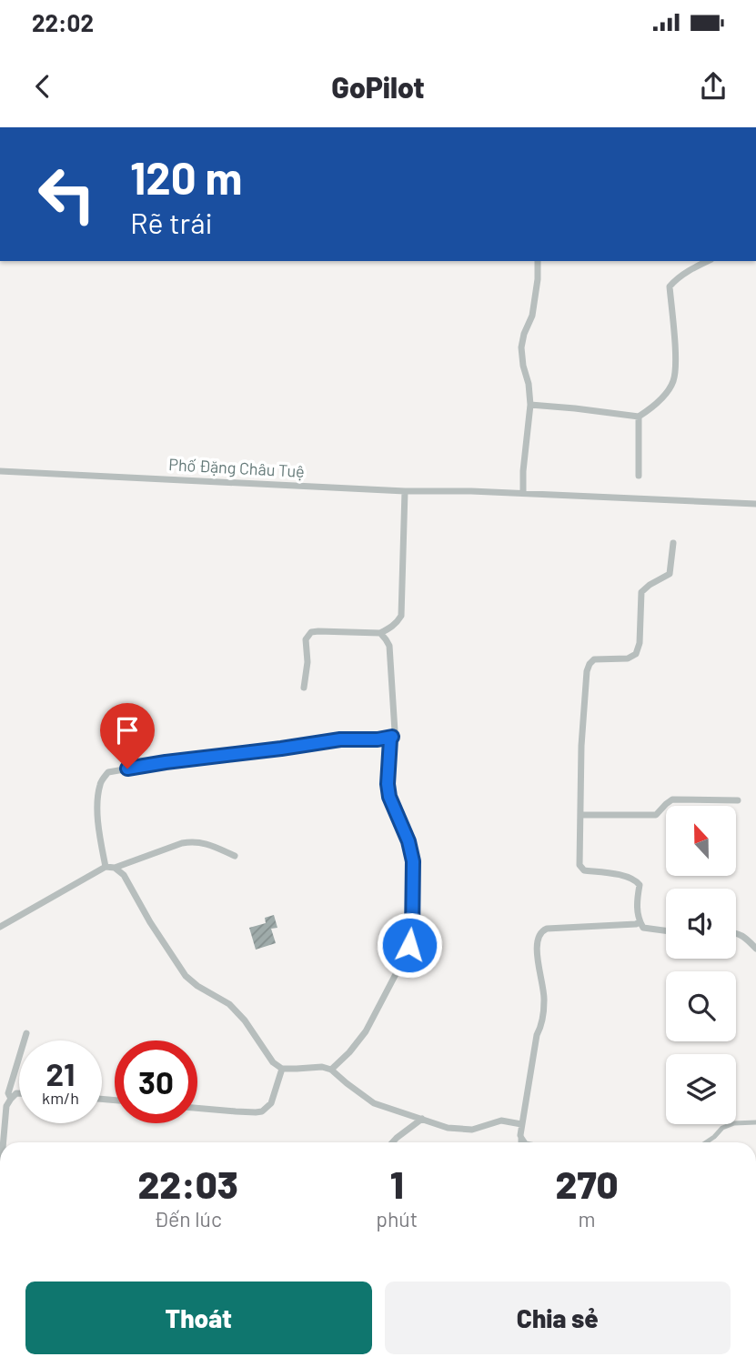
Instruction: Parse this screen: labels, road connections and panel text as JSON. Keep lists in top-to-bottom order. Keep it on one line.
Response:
{"streets":{"street":["Phố Đặng Châu Tuệ"]},"north":"top","page":{"status":"22:02","header":"GoPilot","turn":["120 m","Rẽ trái"],"speed":"21 km/h","limit":"30","eta":["22:03","Đến lúc","1","phút","270","m"],"buttons":["Thoát","Chia sẻ"]}}
